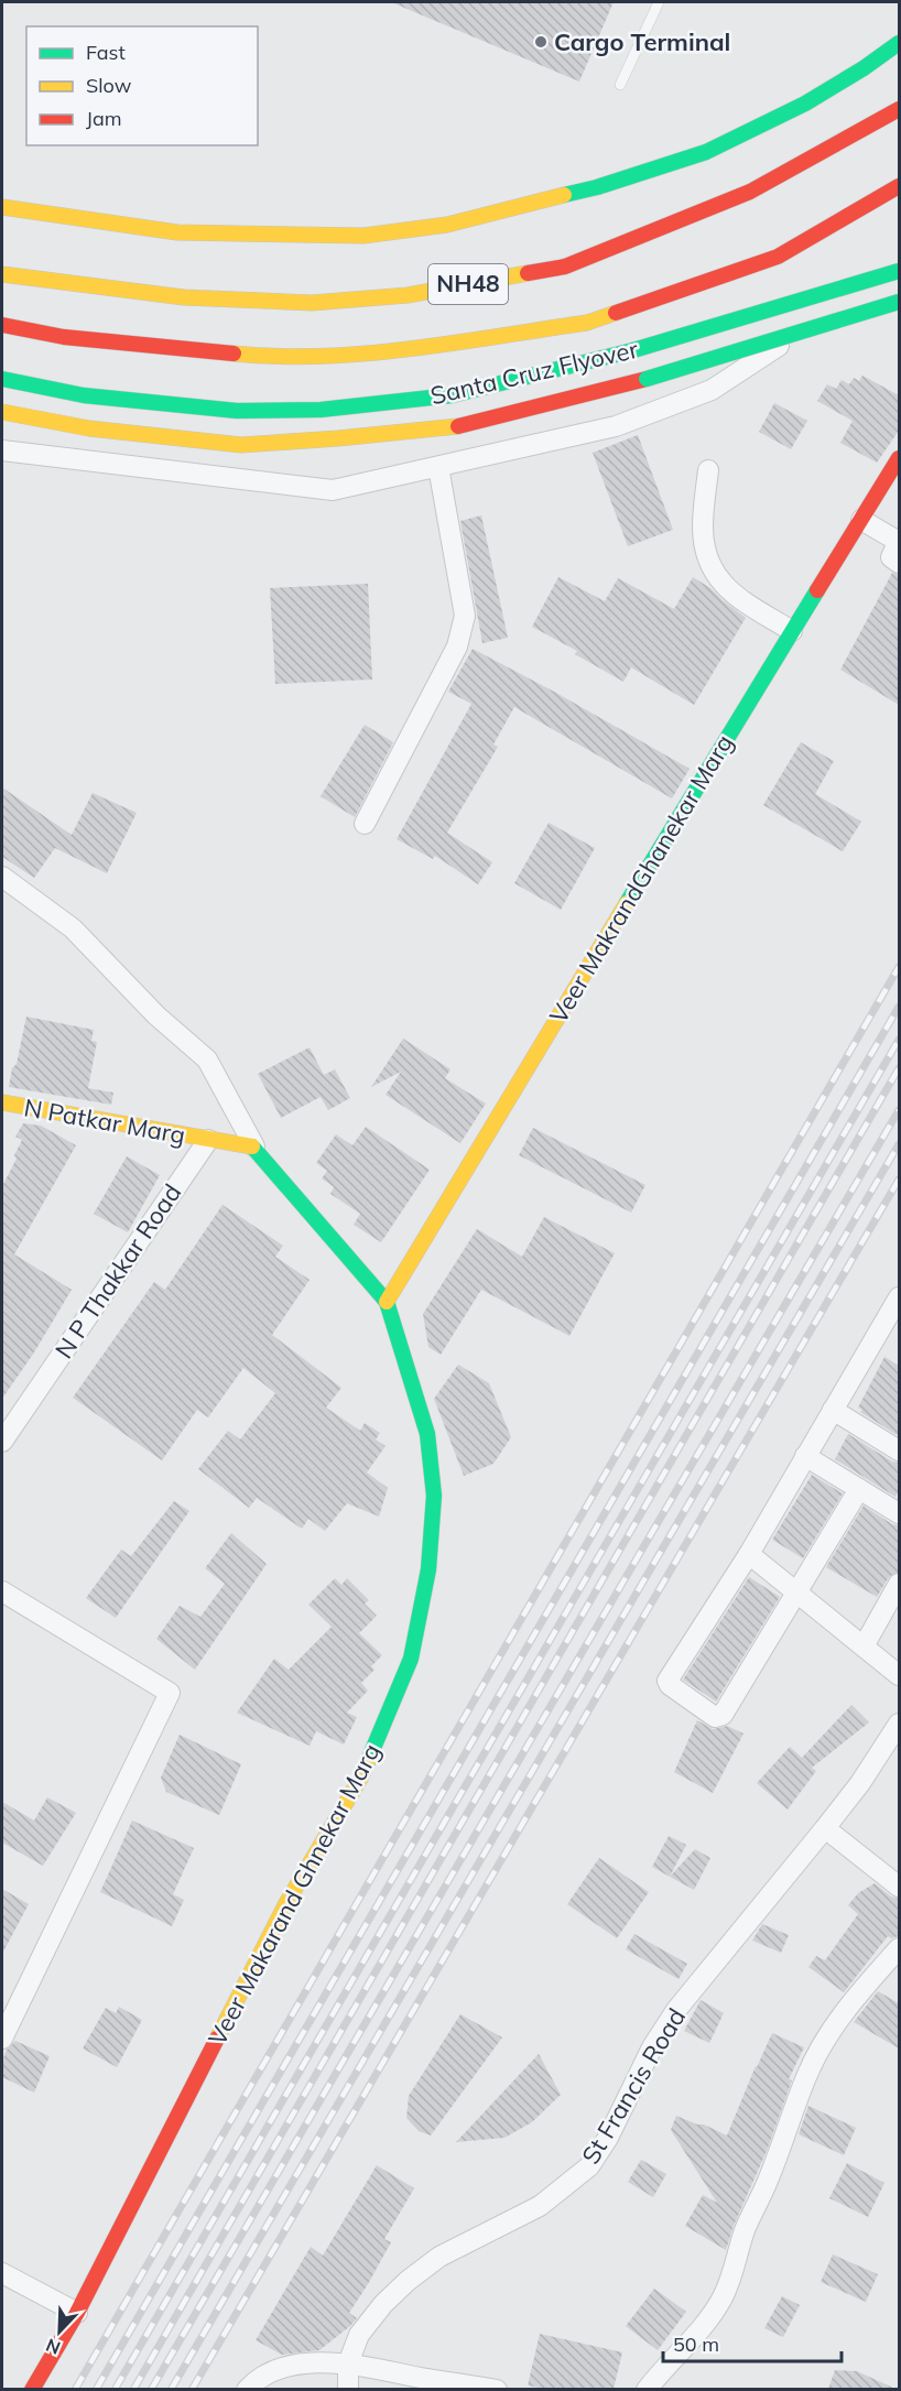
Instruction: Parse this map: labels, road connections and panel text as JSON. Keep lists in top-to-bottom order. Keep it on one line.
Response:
{"streets":{"main road":["NH48","Santa Cruz Flyover","Veer MakrandGhanekar Marg","N Patkar Marg","Veer Makarand Ghnekar Marg"],"street":["N P Thakkar Road","St Francis Road"]},"crossings":[["Veer MakrandGhanekar Marg","Veer Makarand Ghnekar Marg"],["N Patkar Marg","N P Thakkar Road"]],"places":["Cargo Terminal"],"legend":["Fast","Slow","Jam"],"scale_bar":"50 m","north":"bottom left"}
